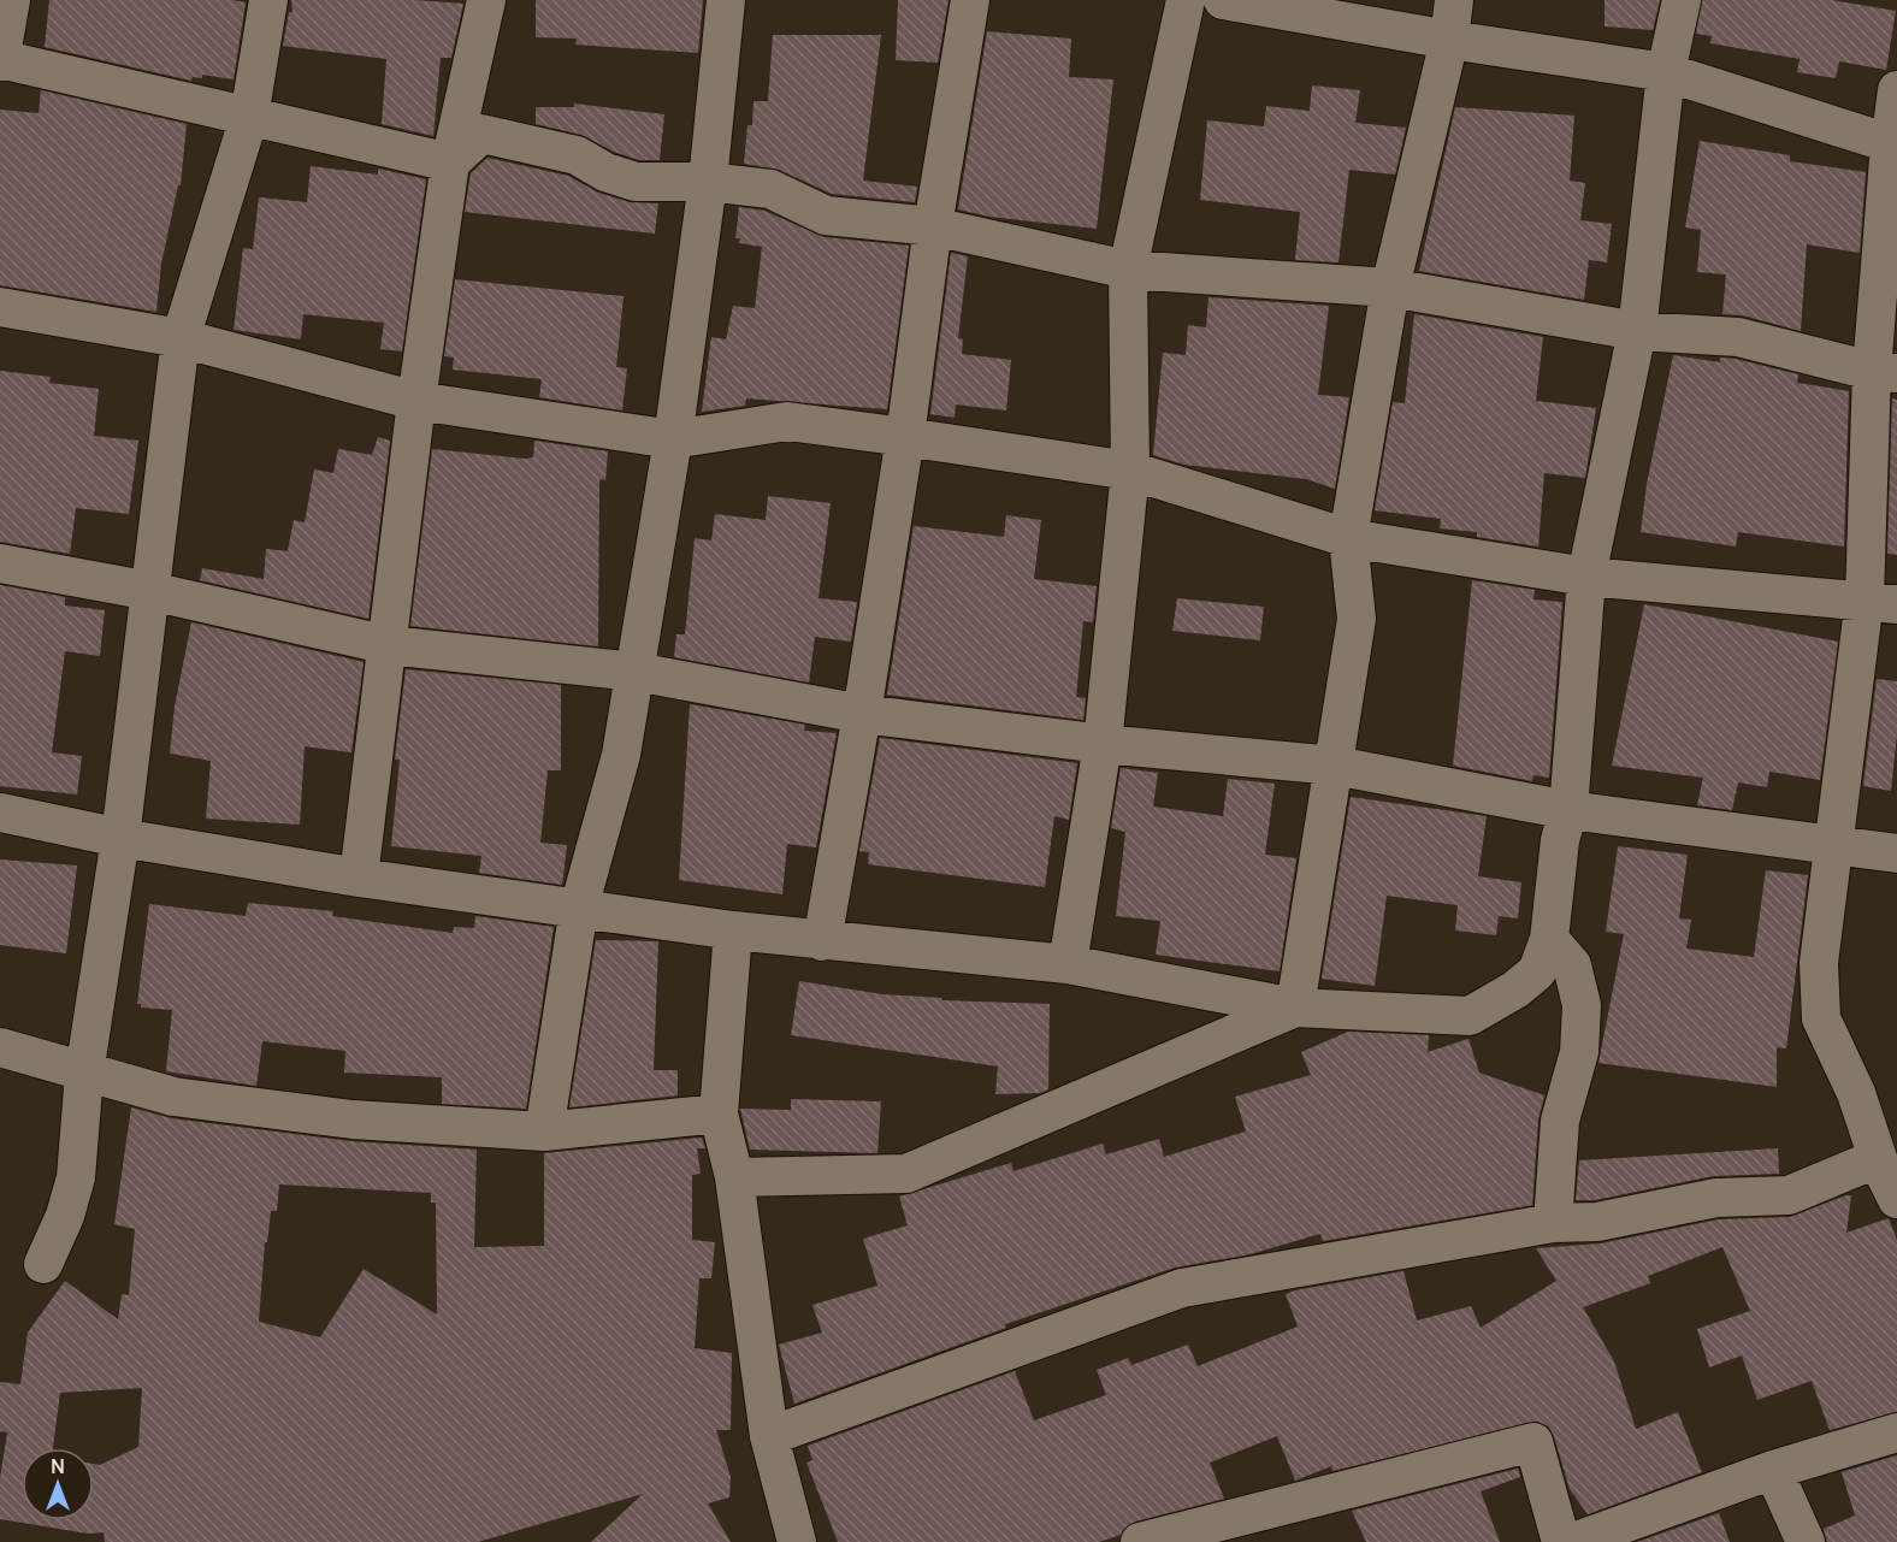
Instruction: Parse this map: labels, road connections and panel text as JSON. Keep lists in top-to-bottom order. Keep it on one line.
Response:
{"north":"top"}
